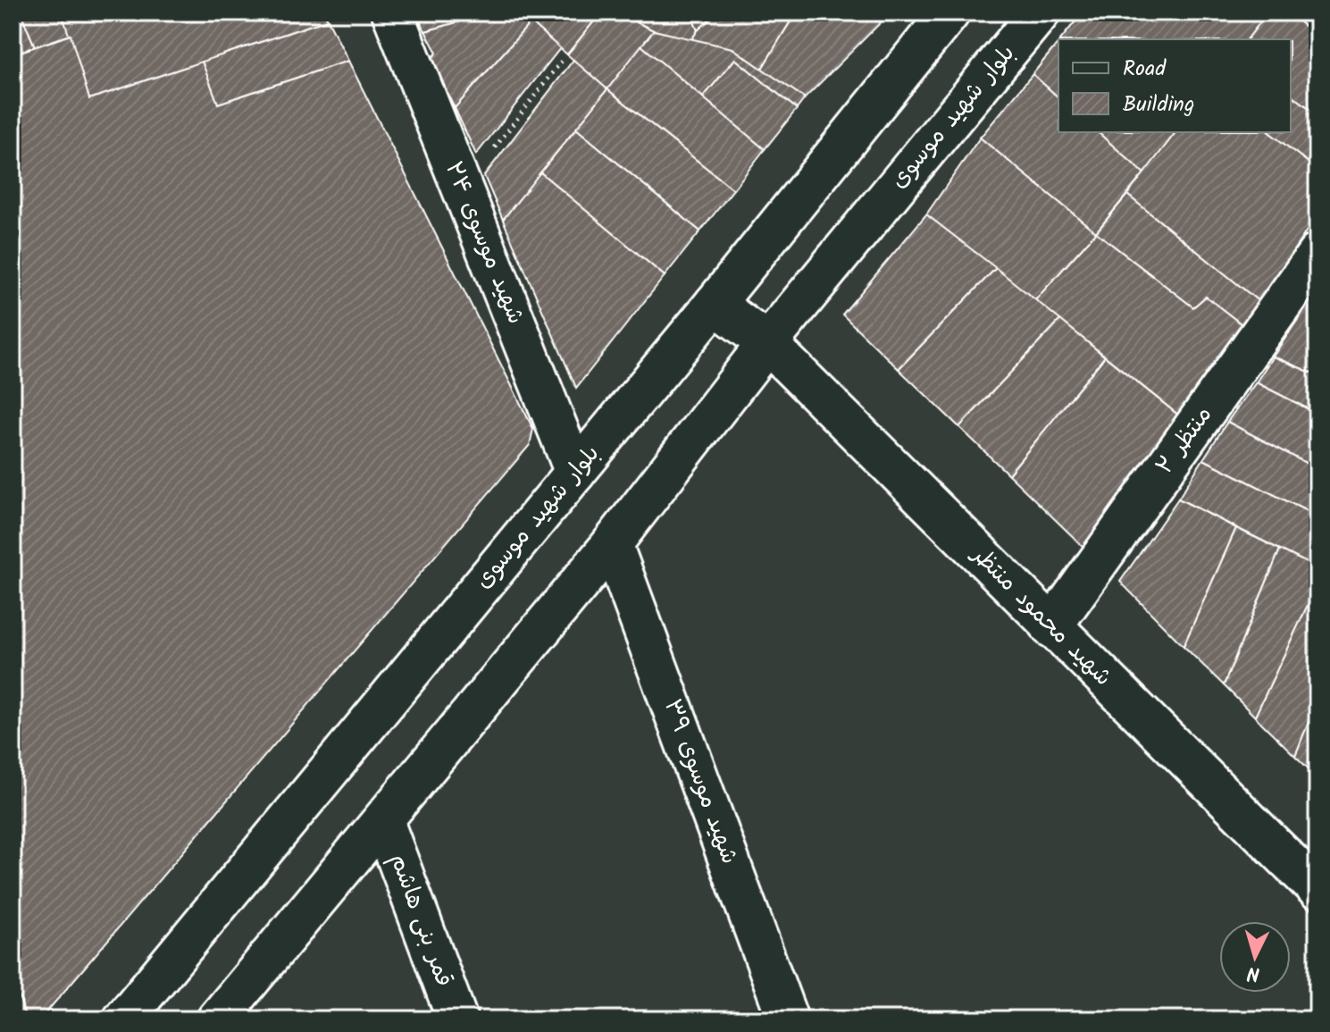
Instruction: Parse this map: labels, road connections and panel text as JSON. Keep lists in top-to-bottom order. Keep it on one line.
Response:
{"streets":{"main road":["بلوار شهید موسوی","شهید موسوی ۲۴","منتظر ۲","شهید محمود منتظر","شهید موسوی ۳۹","قمر بنی هاشم"]},"crossings":[["بلوار شهید موسوی","شهید موسوی ۲۴"],["بلوار شهید موسوی","شهید محمود منتظر"],["بلوار شهید موسوی","شهید موسوی ۳۹"],["بلوار شهید موسوی","قمر بنی هاشم"],["منتظر ۲","شهید محمود منتظر"]],"legend":["Road","Building"],"north":"bottom"}
